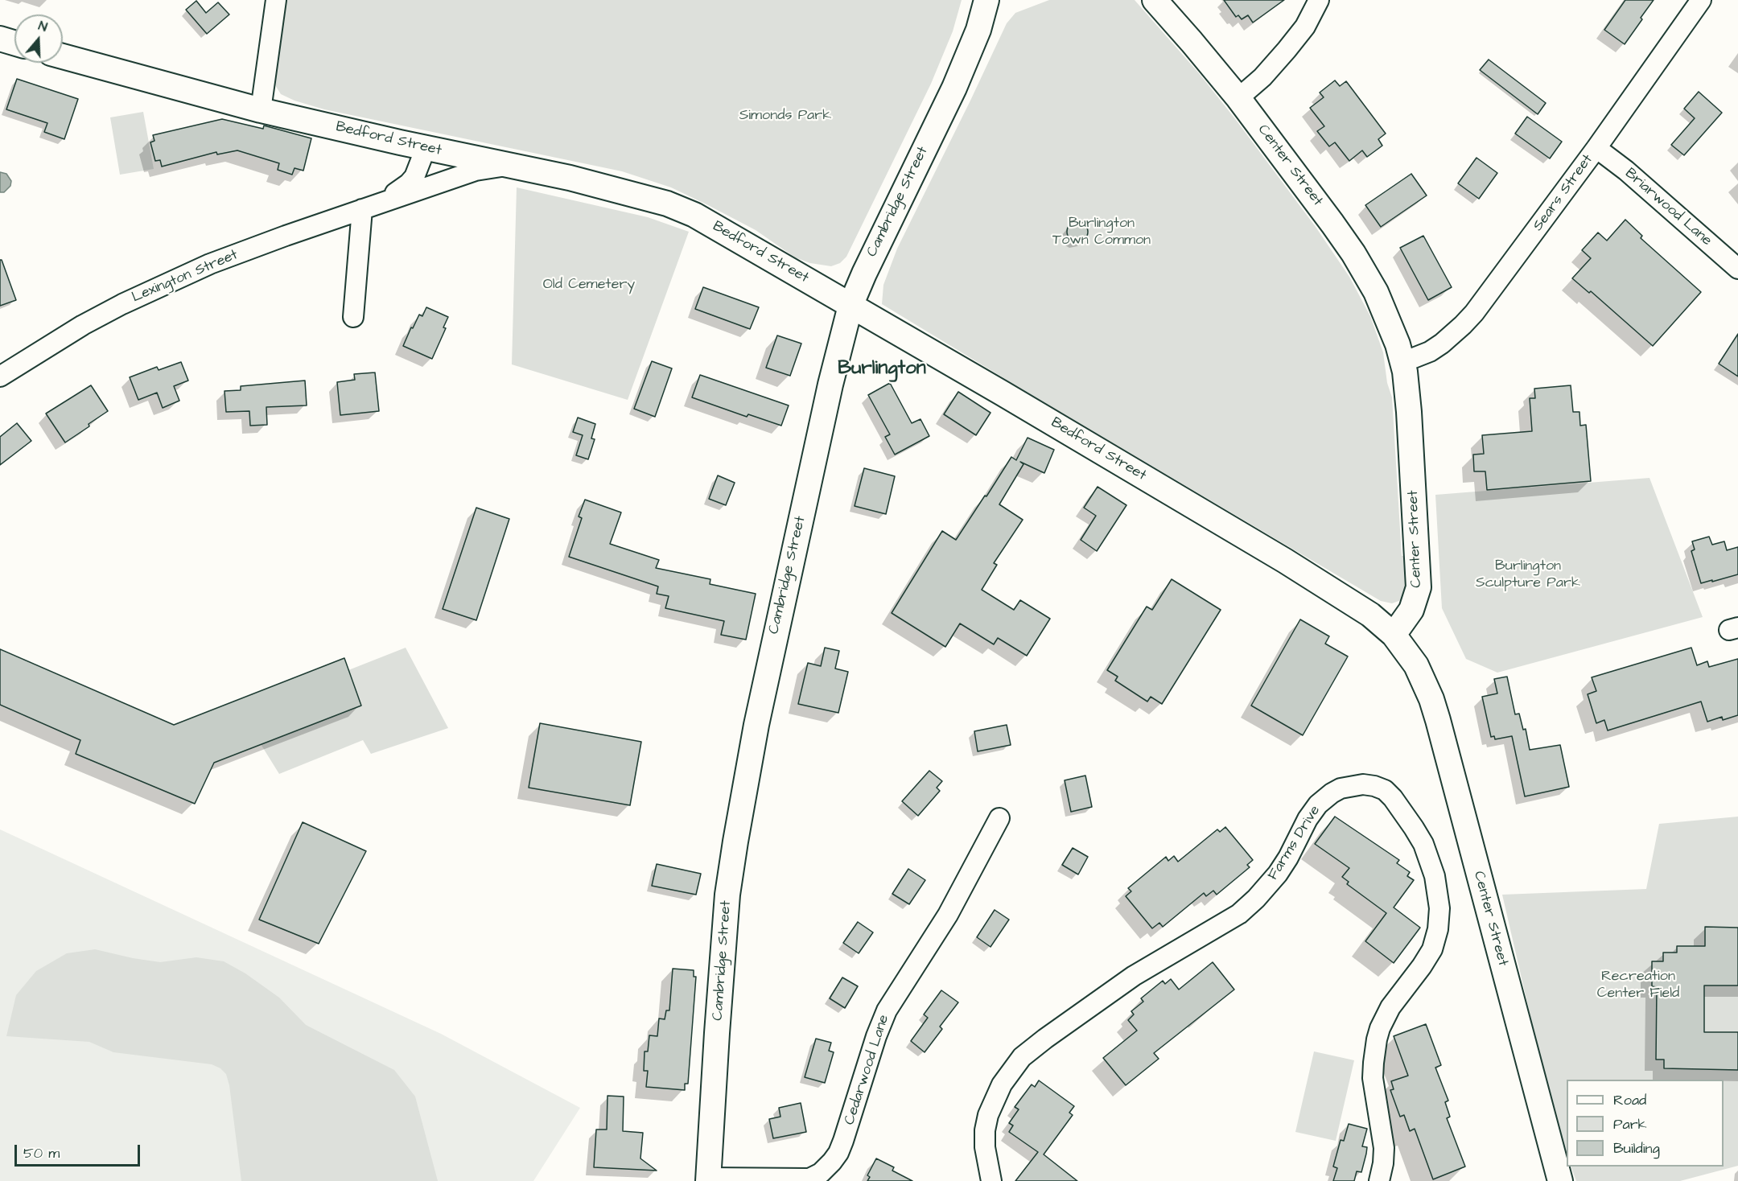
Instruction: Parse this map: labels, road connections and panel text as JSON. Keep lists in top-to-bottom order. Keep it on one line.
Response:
{"streets":{"main road":["Bedford Street","Center Street","Cambridge Street"],"street":["Sears Street","Briarwood Lane","Lexington Street","Farms Drive","Cedarwood Lane"]},"crossings":[["Bedford Street","Center Street"],["Bedford Street","Cambridge Street"],["Bedford Street","Lexington Street"],["Center Street","Sears Street"],["Sears Street","Briarwood Lane"],["Cambridge Street","Cedarwood Lane"]],"districts":["Burlington"],"parks":["Simonds Park","Burlington Town Common","Old Cemetery","Burlington Sculpture Park","Recreation Center Field"],"legend":["Road","Park","Building"],"scale_bar":"50 m","north":"top"}
